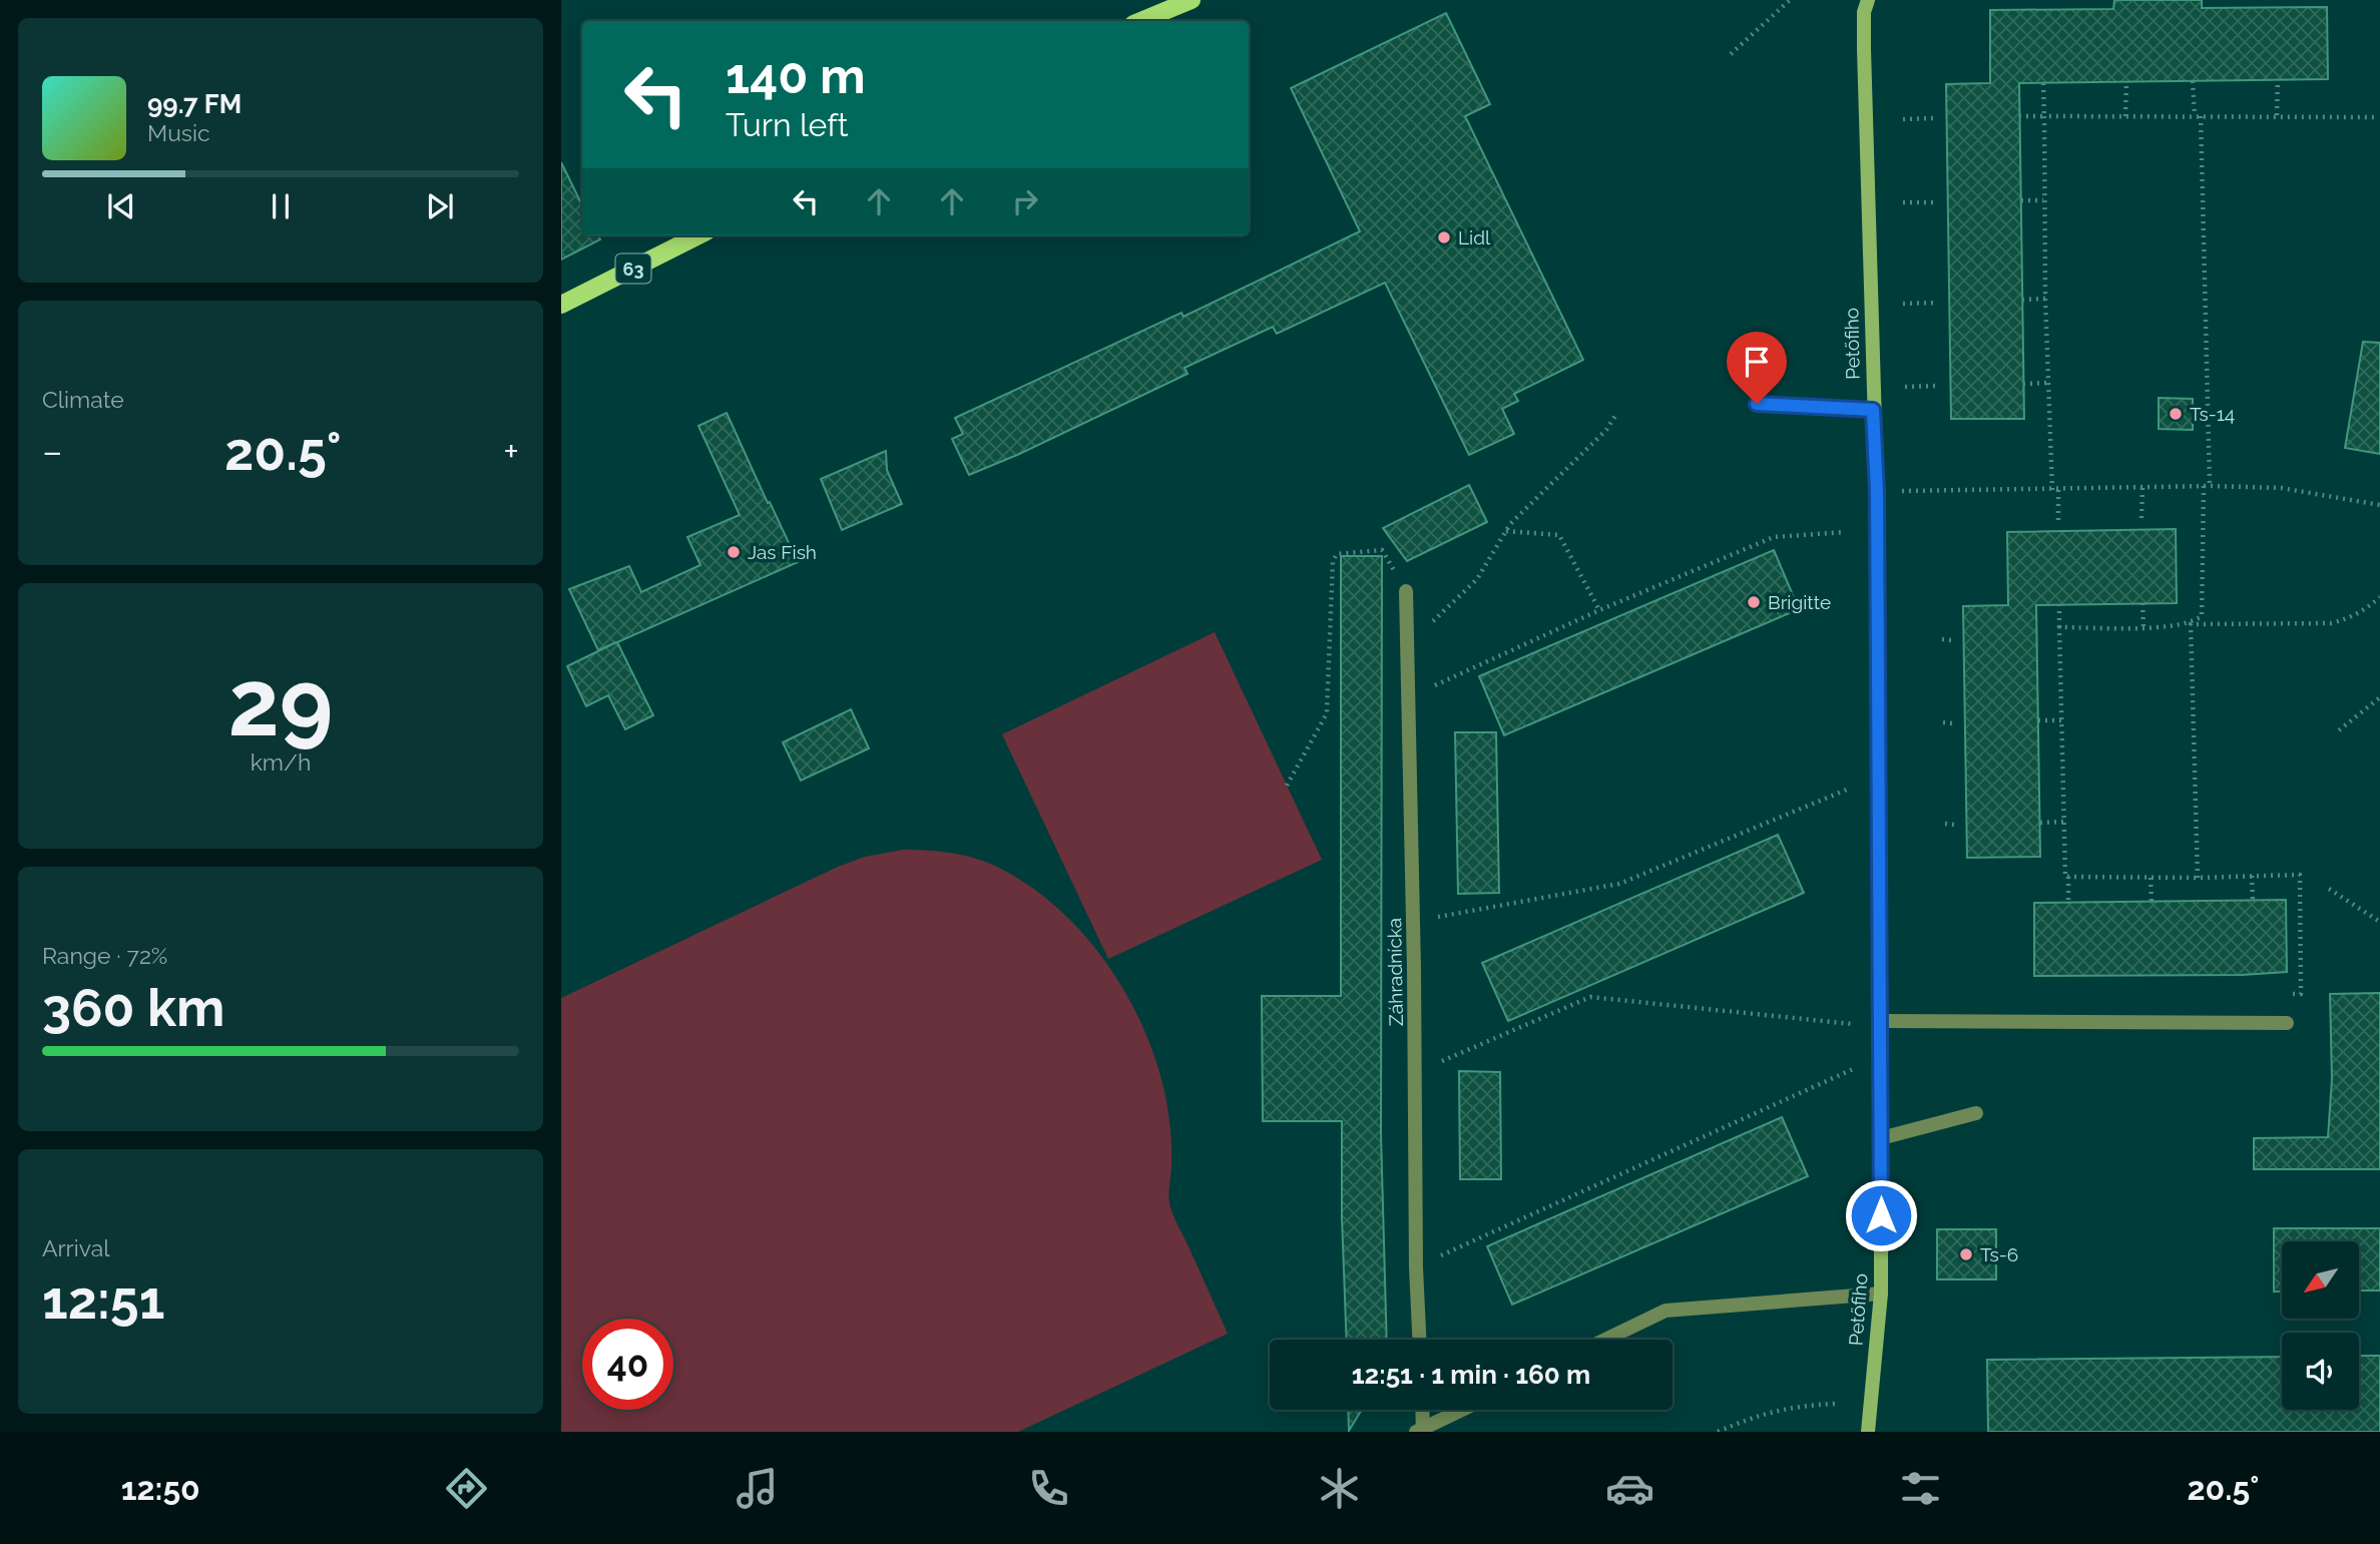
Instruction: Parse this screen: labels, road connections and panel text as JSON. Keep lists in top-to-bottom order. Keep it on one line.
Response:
{"streets":{"main road":["63"],"street":["Petőfiho","Záhradnícka"]},"places":["Lidl","Ts-14","Jas Fish","Brigitte","Ts-6"],"north":"bottom left","page":{"turn":["140 m","Turn left"],"song":["99.7 FM","Music"],"tile":["Climate",["29","km/h"],["Range · 72%","360 km"],["Arrival","12:51"]],"heat":["−","20.5°","+"],"limit":"40","trip":"12:51 · 1 min · 160 m","tabs":["12:50","20.5°"]}}
